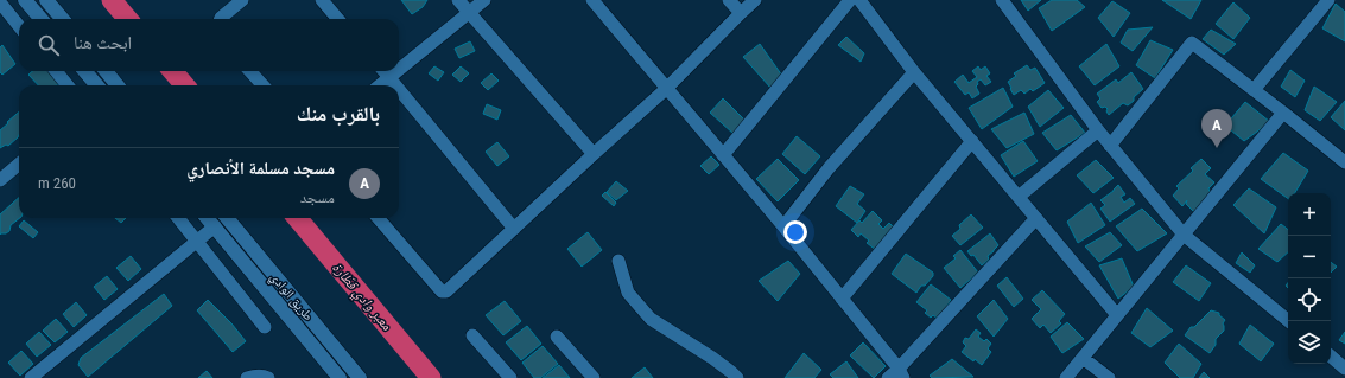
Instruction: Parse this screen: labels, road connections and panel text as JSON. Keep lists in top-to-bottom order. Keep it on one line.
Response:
{"streets":{"main road":["طريق الوادي"]},"water":["معبر وادي قطّارة"],"page":{"search":"ابحث هنا","heading":"بالقرب منك","pins":"A","list":[{"mark":"A","name":"مسجد مسلمة الأنصاري","note":"مسجد","value":"260 m"}],"map_buttons":["+","−"]}}
